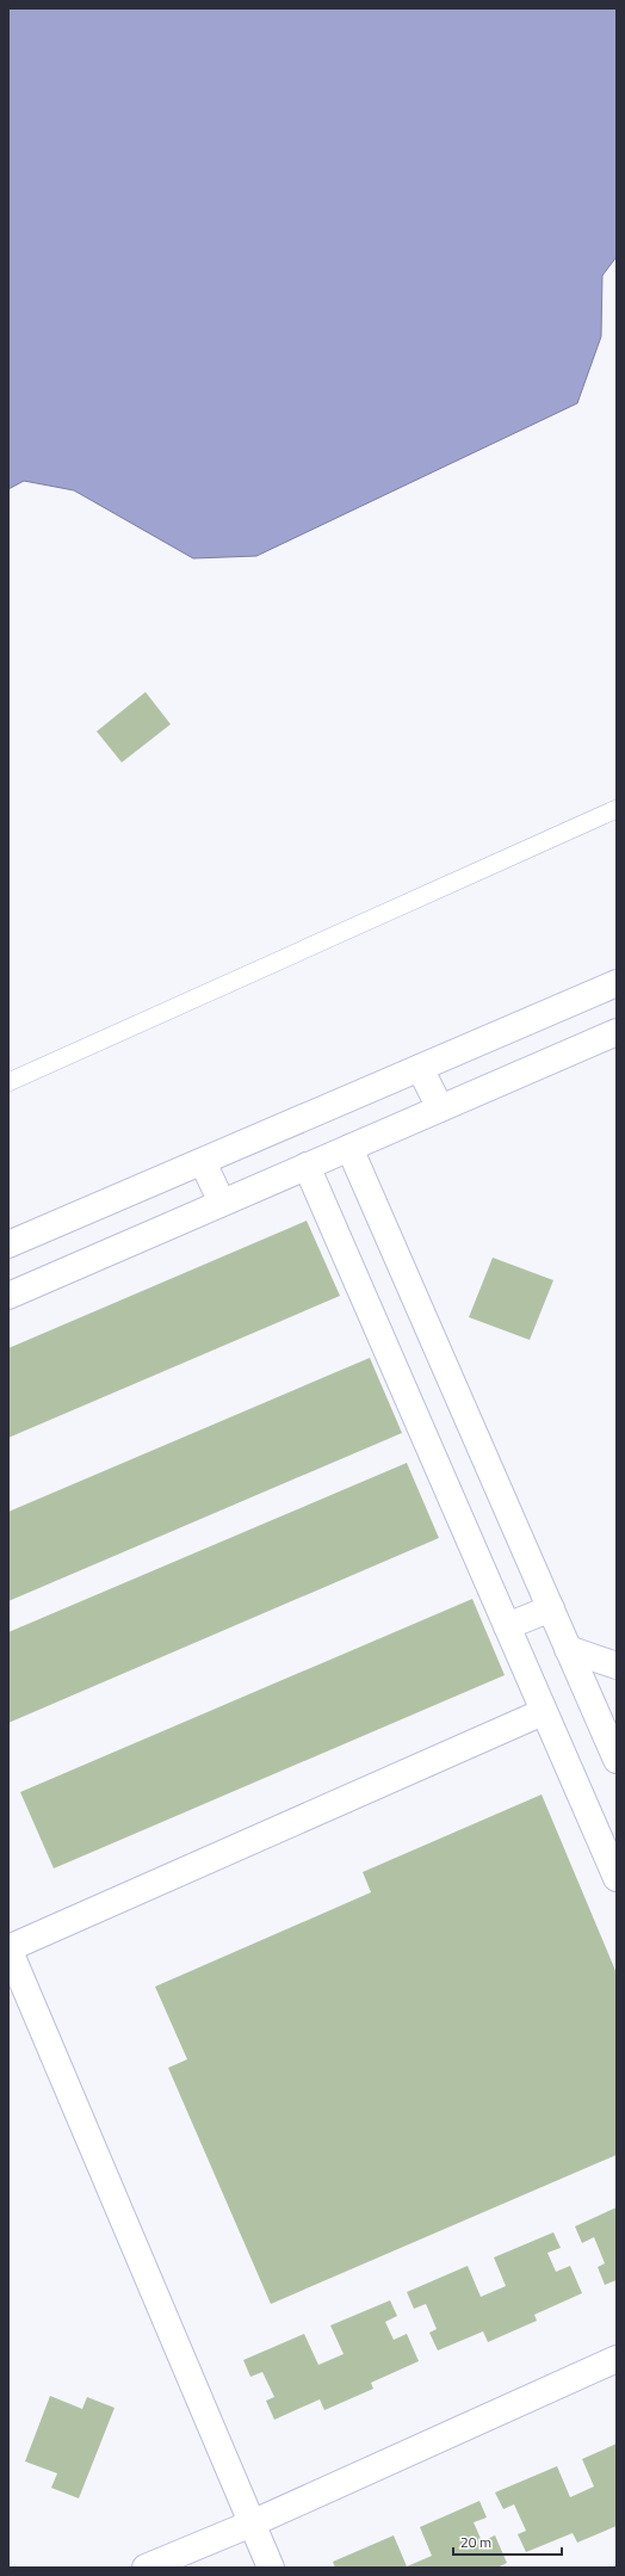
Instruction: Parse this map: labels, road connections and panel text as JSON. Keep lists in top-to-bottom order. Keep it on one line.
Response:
{"scale_bar":"20 m"}
